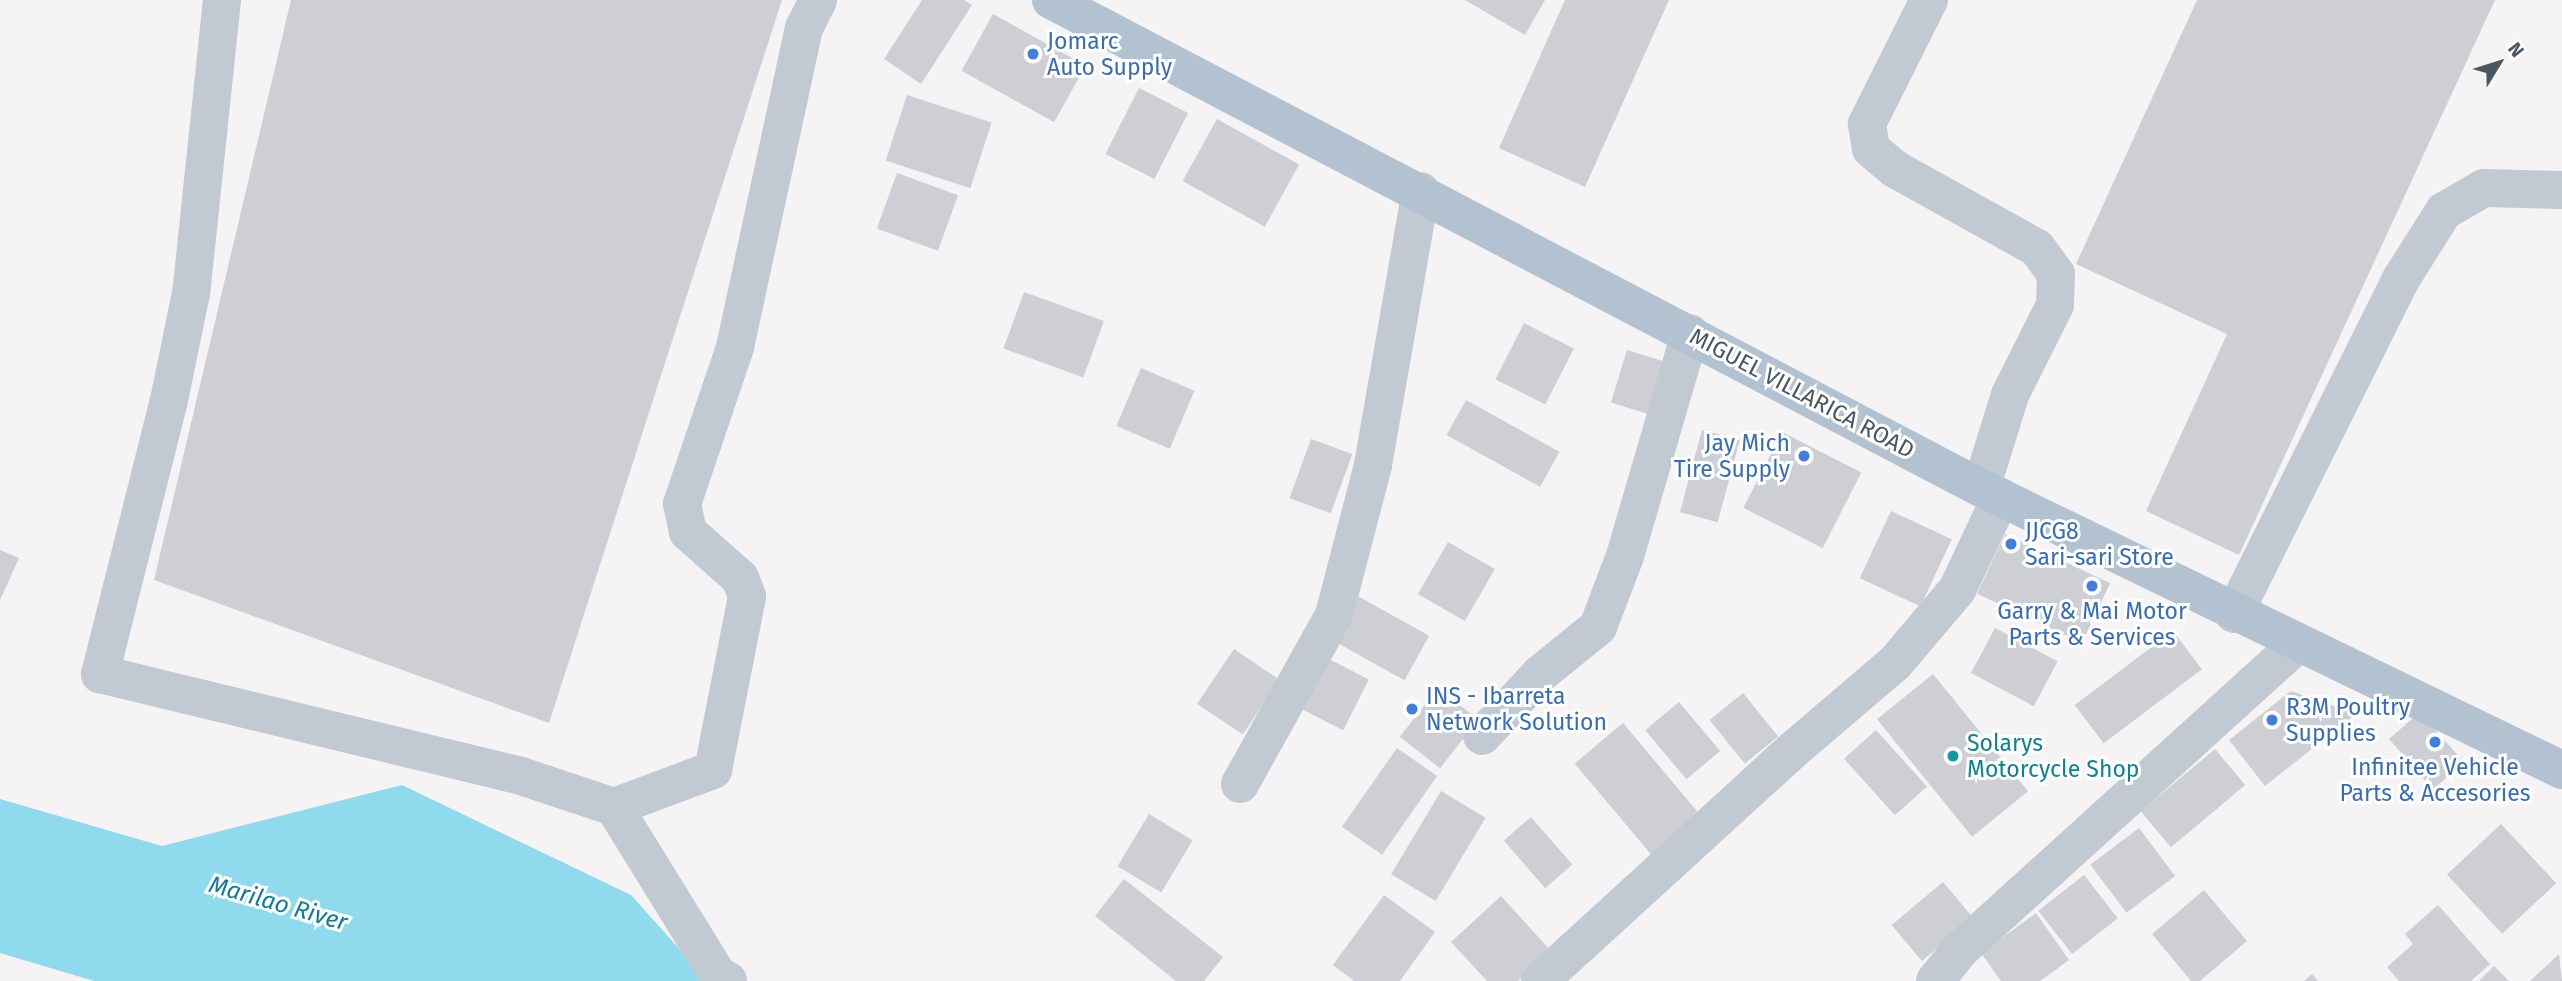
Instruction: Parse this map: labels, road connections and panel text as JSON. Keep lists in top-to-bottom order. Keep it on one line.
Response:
{"streets":{"main road":["MIGUEL VILLARICA ROAD"]},"water":["Marilao River"],"places":["Jomarc Auto Supply","Jay Mich Tire Supply","JJCG8 Sari-sari Store","Garry & Mai Motor Parts & Services","INS - Ibarreta Network Solution","R3M Poultry Supplies","Infinitee Vehicle Parts & Accesories","Solarys Motorcycle Shop"],"north":"top right"}
